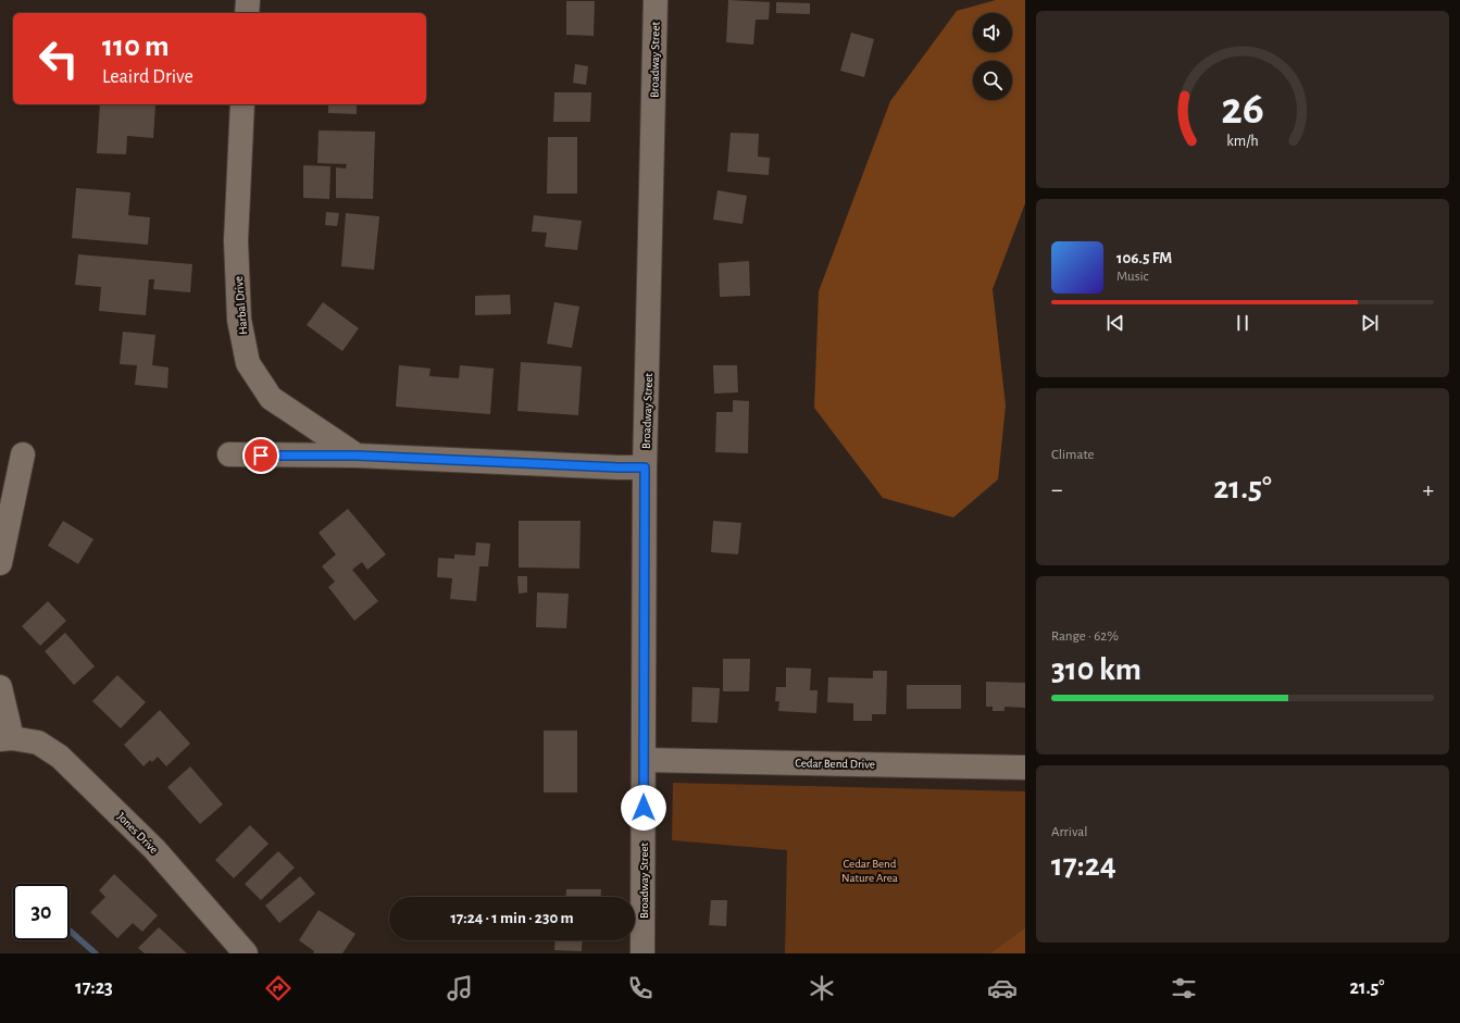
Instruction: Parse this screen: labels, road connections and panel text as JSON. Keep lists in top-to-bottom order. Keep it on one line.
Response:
{"streets":{"street":["Broadway Street","Harbal Drive","Cedar Bend Drive","Jones Drive"]},"crossings":[["Broadway Street","Cedar Bend Drive"]],"parks":["Cedar Bend Nature Area"],"page":{"turn":["110 m","Leaird Drive"],"song":["106.5 FM","Music"],"tile":["Climate",["Range · 62%","310 km"],["Arrival","17:24"]],"heat":["−","21.5°","+"],"limit":"30","trip":"17:24 · 1 min · 230 m","tabs":["17:23","21.5°"],"gauge":["26","km/h"]}}
